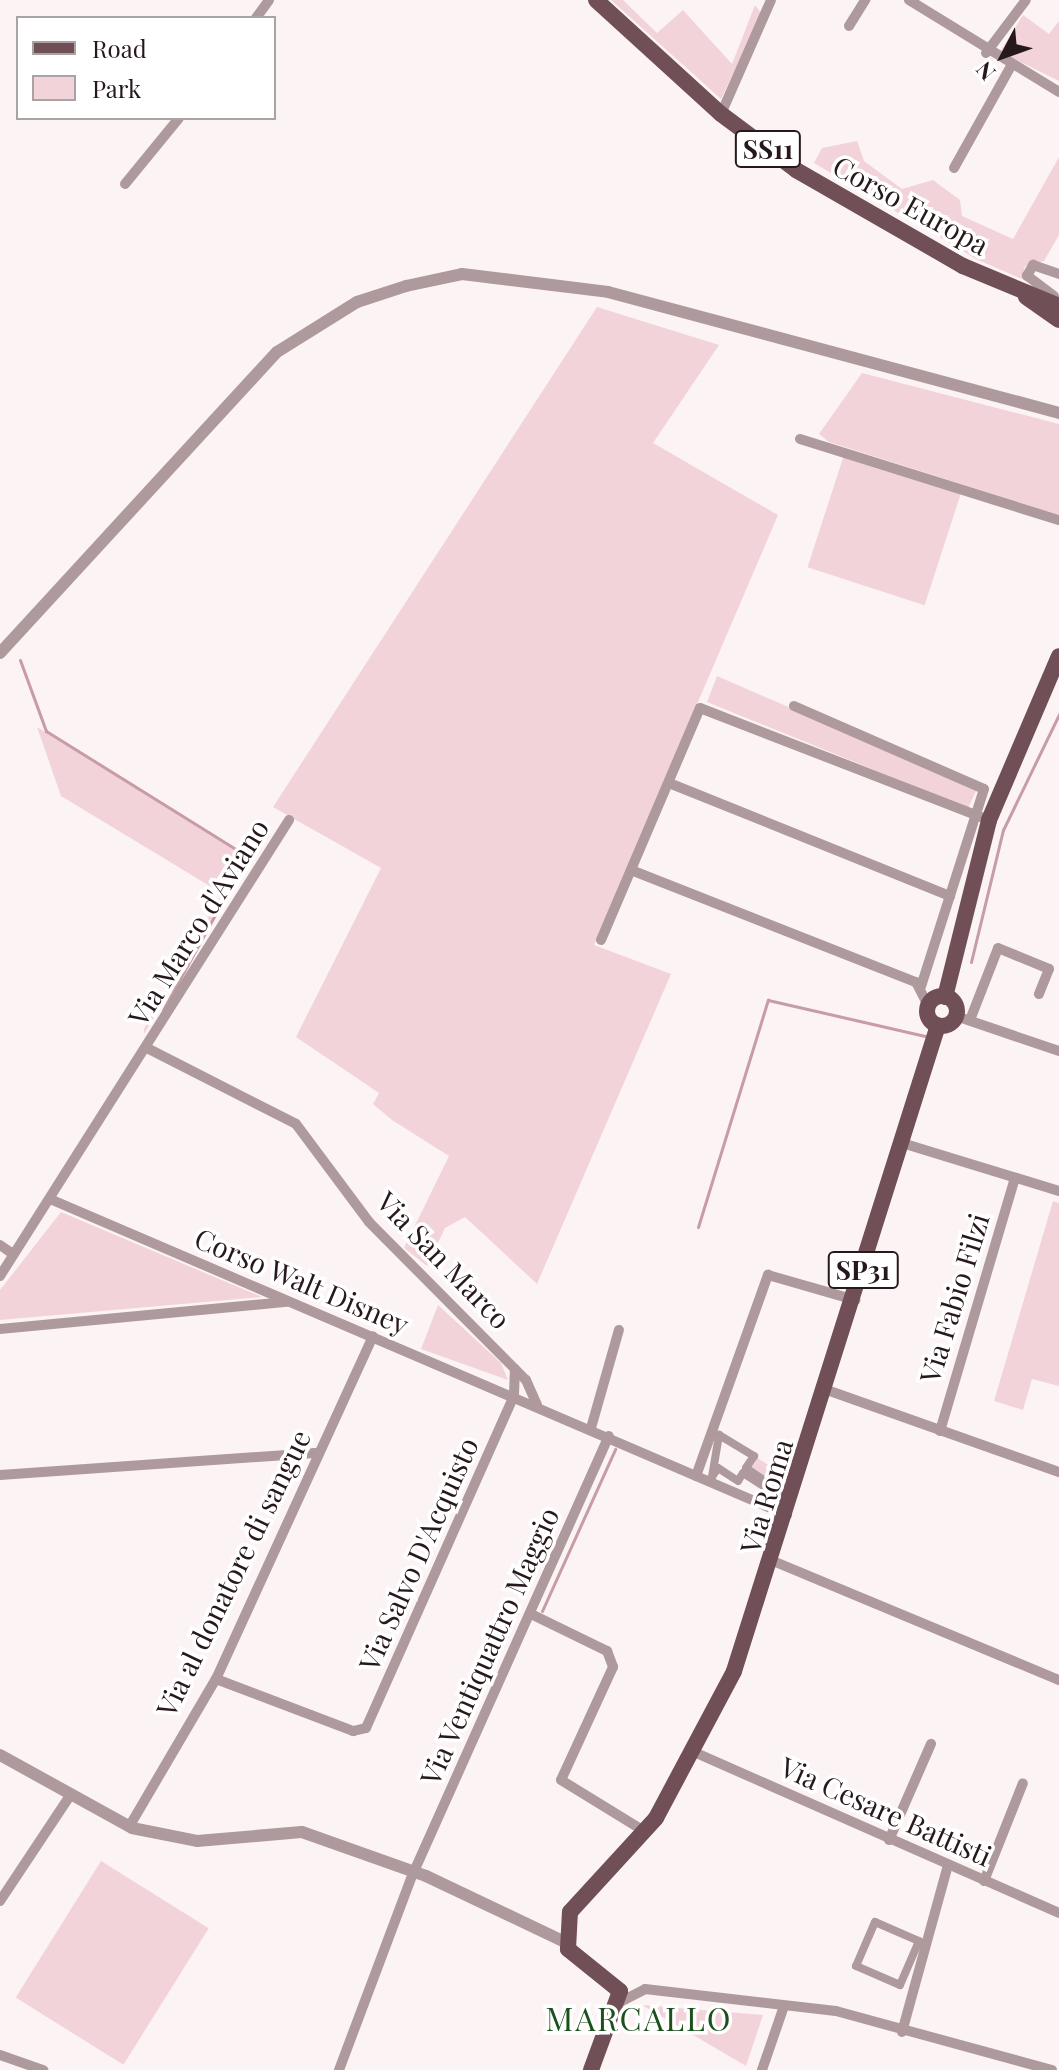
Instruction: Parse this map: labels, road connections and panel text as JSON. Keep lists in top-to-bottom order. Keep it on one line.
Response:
{"streets":{"main road":["SS11","Corso Europa","SP31","Via Roma"],"street":["Via Marco d'Aviano","Via San Marco","Corso Walt Disney","Via Fabio Filzi","Via Salvo D'Acquisto","Via al donatore di sangue","Via Ventiquattro Maggio","Via Cesare Battisti"]},"crossings":[["Via Marco d'Aviano","Via San Marco"],["Via Marco d'Aviano","Corso Walt Disney"],["Via San Marco","Corso Walt Disney"],["Via San Marco","Via Salvo D'Acquisto"],["Corso Walt Disney","Via Salvo D'Acquisto"],["Corso Walt Disney","Via al donatore di sangue"],["Via Roma","Via Cesare Battisti"],["Via Salvo D'Acquisto","Via al donatore di sangue"]],"districts":["MARCALLO"],"legend":["Road","Park"],"north":"bottom left"}
